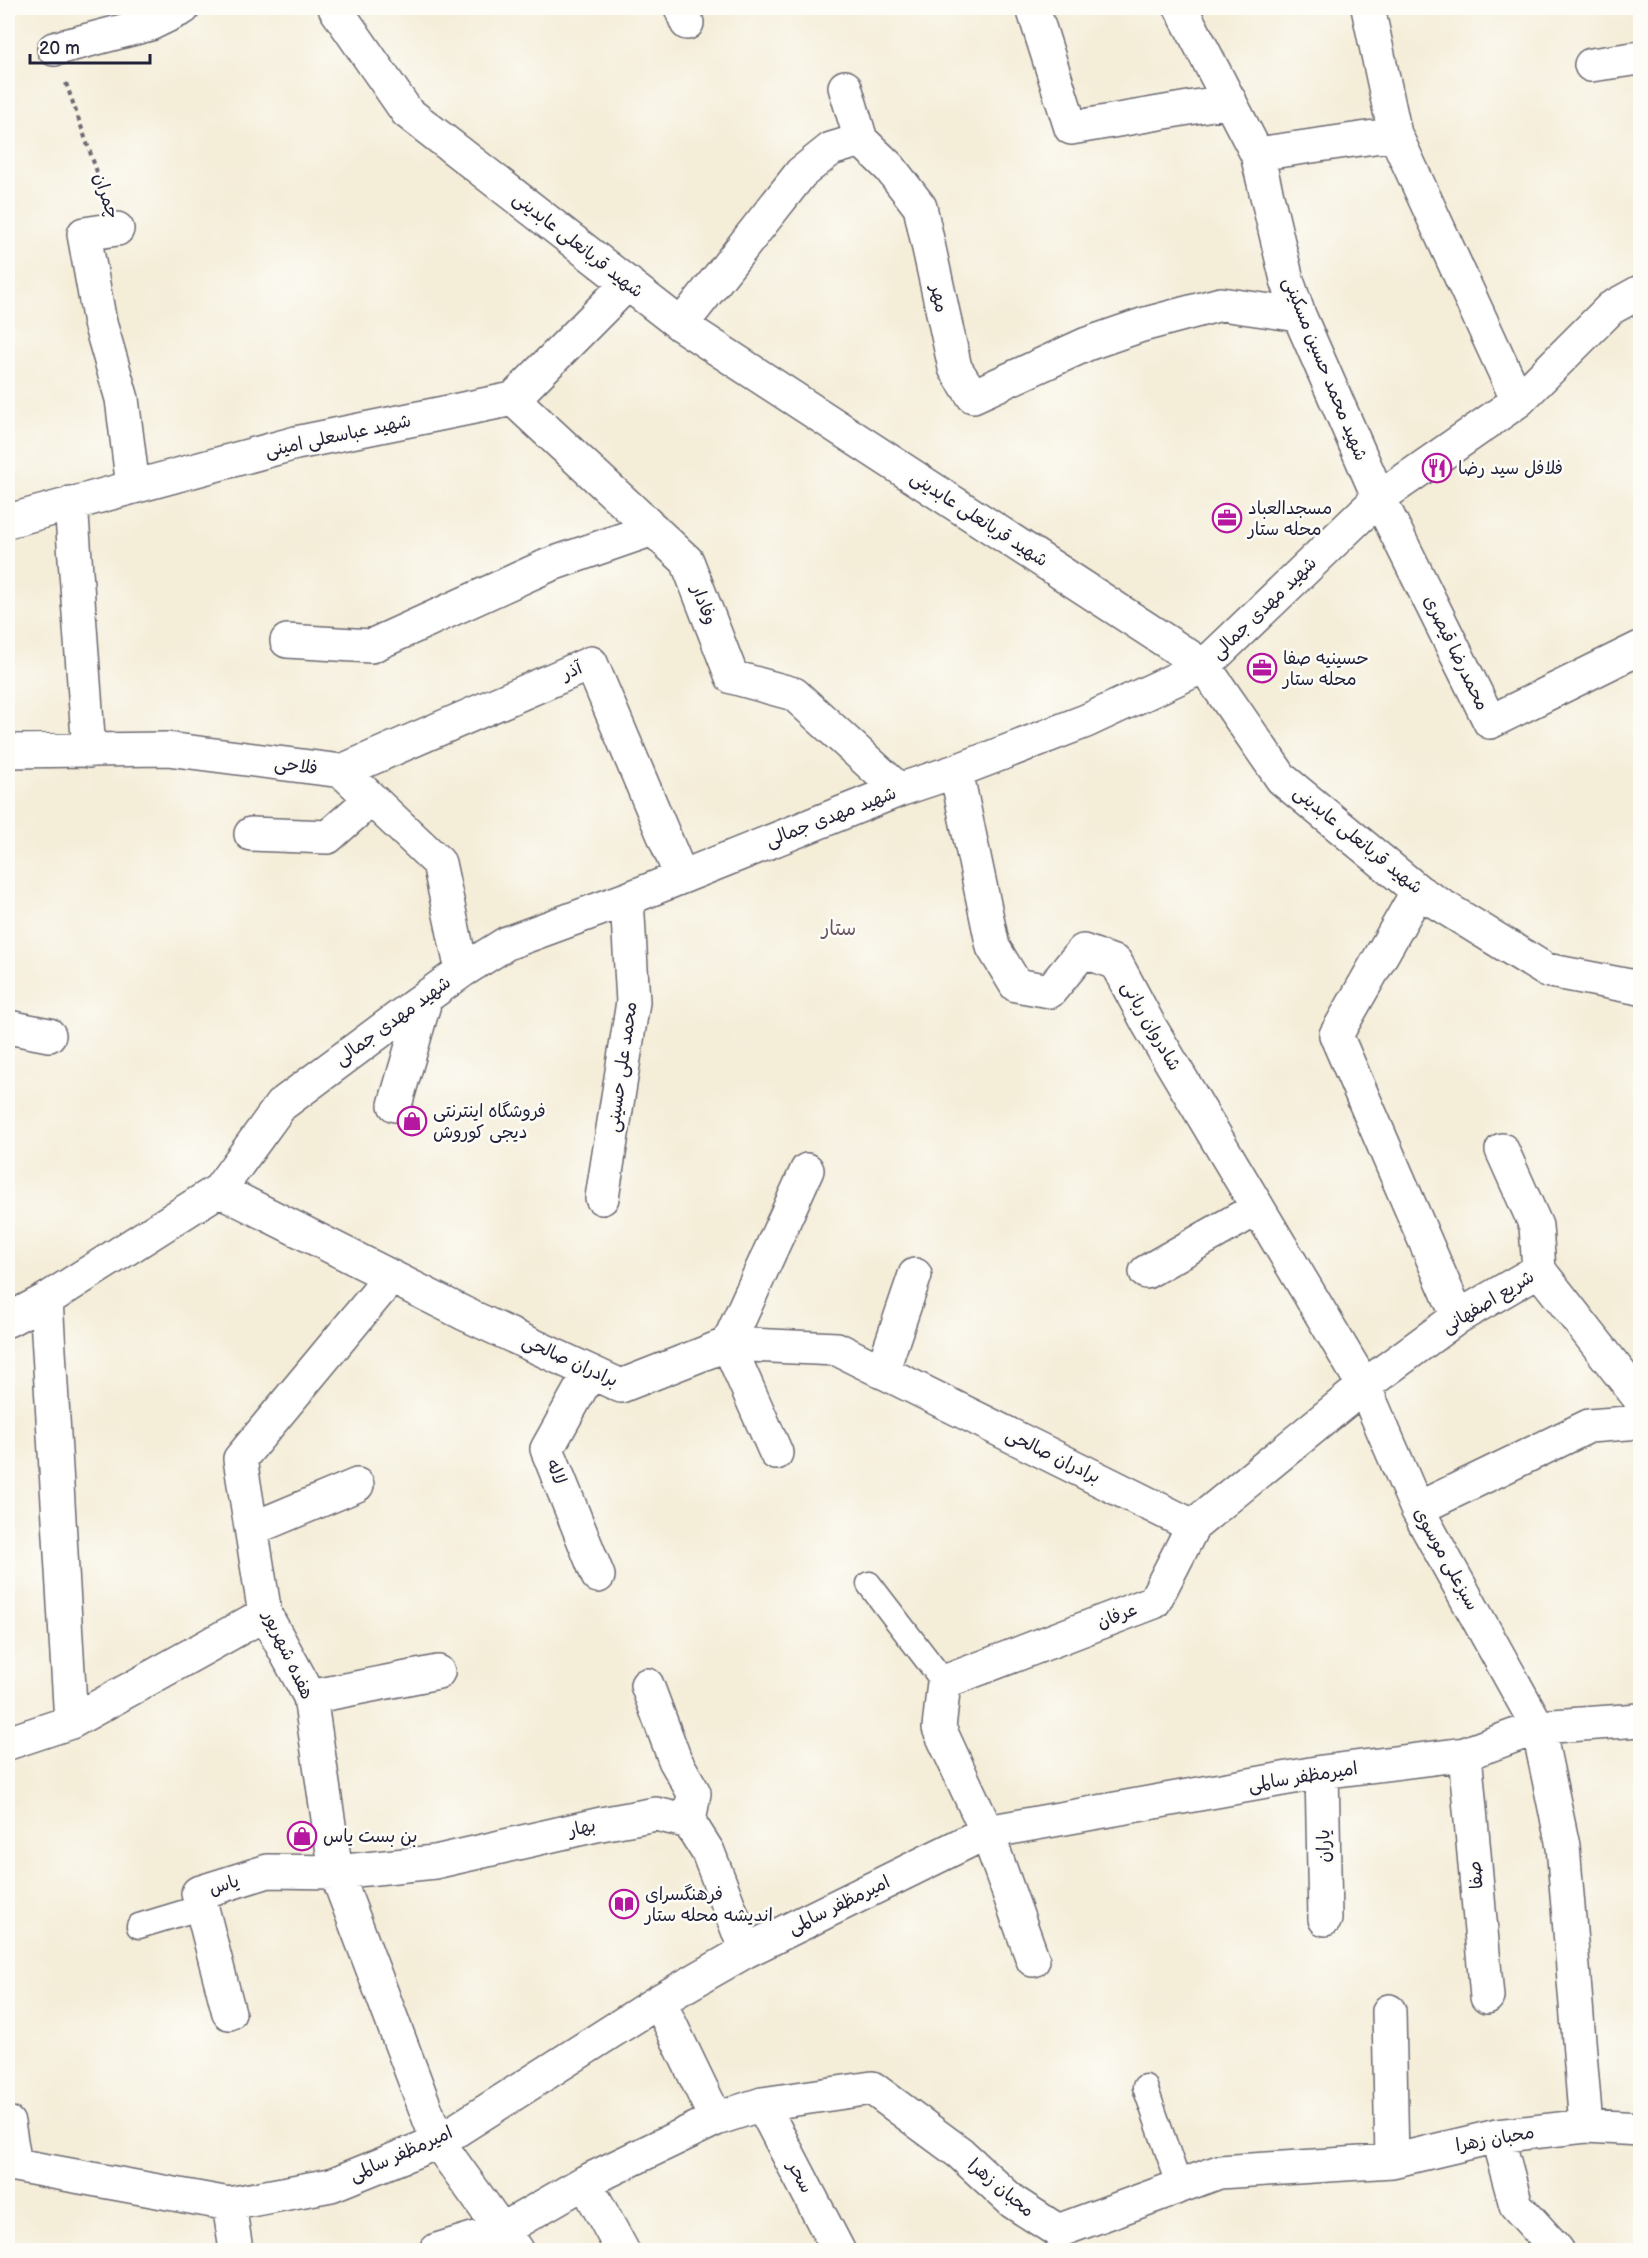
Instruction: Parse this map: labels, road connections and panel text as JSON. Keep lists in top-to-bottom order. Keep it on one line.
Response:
{"streets":{"street":["چمران","شهید قربانعلی عابدینی","مهر","شهید محمد حسین مسکینی","شهید عباسعلی امینی","وفادار","شهید مهدی جمالی","محمدرضا قیصری","آذر","فلاحی","شادروان ربانی","محمد علی حسینی","شریع اصفهانی","برادران صالحی","لاله","سبزعلی موسوی","عرفان","هفده شهریور","امیرمظفر سالمی","بهار","یاران","صفا","یاس","محبان زهرا","سحر"]},"crossings":[["چمران","شهید عباسعلی امینی"],["شهید قربانعلی عابدینی","شهید مهدی جمالی"],["مهر","شهید محمد حسین مسکینی"],["شهید محمد حسین مسکینی","شهید مهدی جمالی"],["شهید محمد حسین مسکینی","محمدرضا قیصری"],["شهید عباسعلی امینی","وفادار"],["وفادار","شهید مهدی جمالی"],["شهید مهدی جمالی","محمدرضا قیصری"],["شهید مهدی جمالی","آذر"],["شهید مهدی جمالی","فلاحی"],["شهید مهدی جمالی","شادروان ربانی"],["شهید مهدی جمالی","محمد علی حسینی"],["شهید مهدی جمالی","برادران صالحی"],["آذر","فلاحی"],["شادروان ربانی","شریع اصفهانی"],["شادروان ربانی","سبزعلی موسوی"],["شادروان ربانی","عرفان"],["شریع اصفهانی","سبزعلی موسوی"],["شریع اصفهانی","عرفان"],["برادران صالحی","لاله"],["برادران صالحی","عرفان"],["برادران صالحی","هفده شهریور"],["سبزعلی موسوی","عرفان"],["سبزعلی موسوی","امیرمظفر سالمی"],["سبزعلی موسوی","محبان زهرا"],["هفده شهریور","امیرمظفر سالمی"],["هفده شهریور","بهار"],["هفده شهریور","یاس"],["هفده شهریور","محبان زهرا"],["امیرمظفر سالمی","یاران"],["امیرمظفر سالمی","صفا"],["بهار","یاس"],["محبان زهرا","سحر"]],"districts":["ستار"],"places":{"restaurant":["فلافل سید رضا"],"office":["مسجدالعباد محله ستار","حسینیه صفا محله ستار"],"shop":["فروشگاه اینترنتی دیجی کوروش","بن بست یاس"],"library":["فرهنگسرای اندیشه محله ستار"]},"scale_bar":"20 m"}
